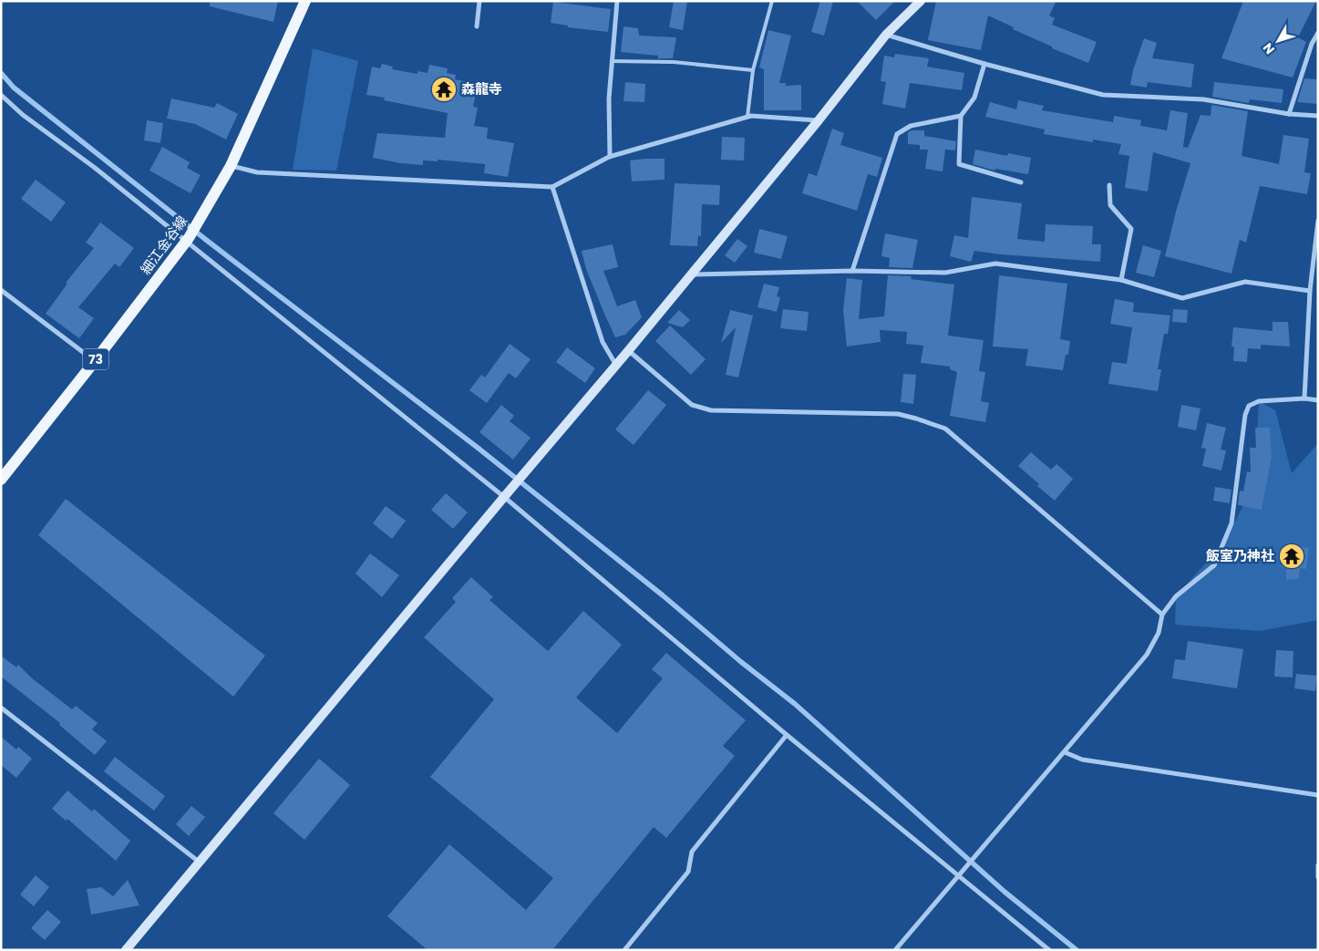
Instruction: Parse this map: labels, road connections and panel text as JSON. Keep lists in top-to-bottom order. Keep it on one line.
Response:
{"streets":{"main road":["細江金谷線","73"]},"places":{"temple":["森龍寺","飯室乃神社"]},"north":"bottom left"}
